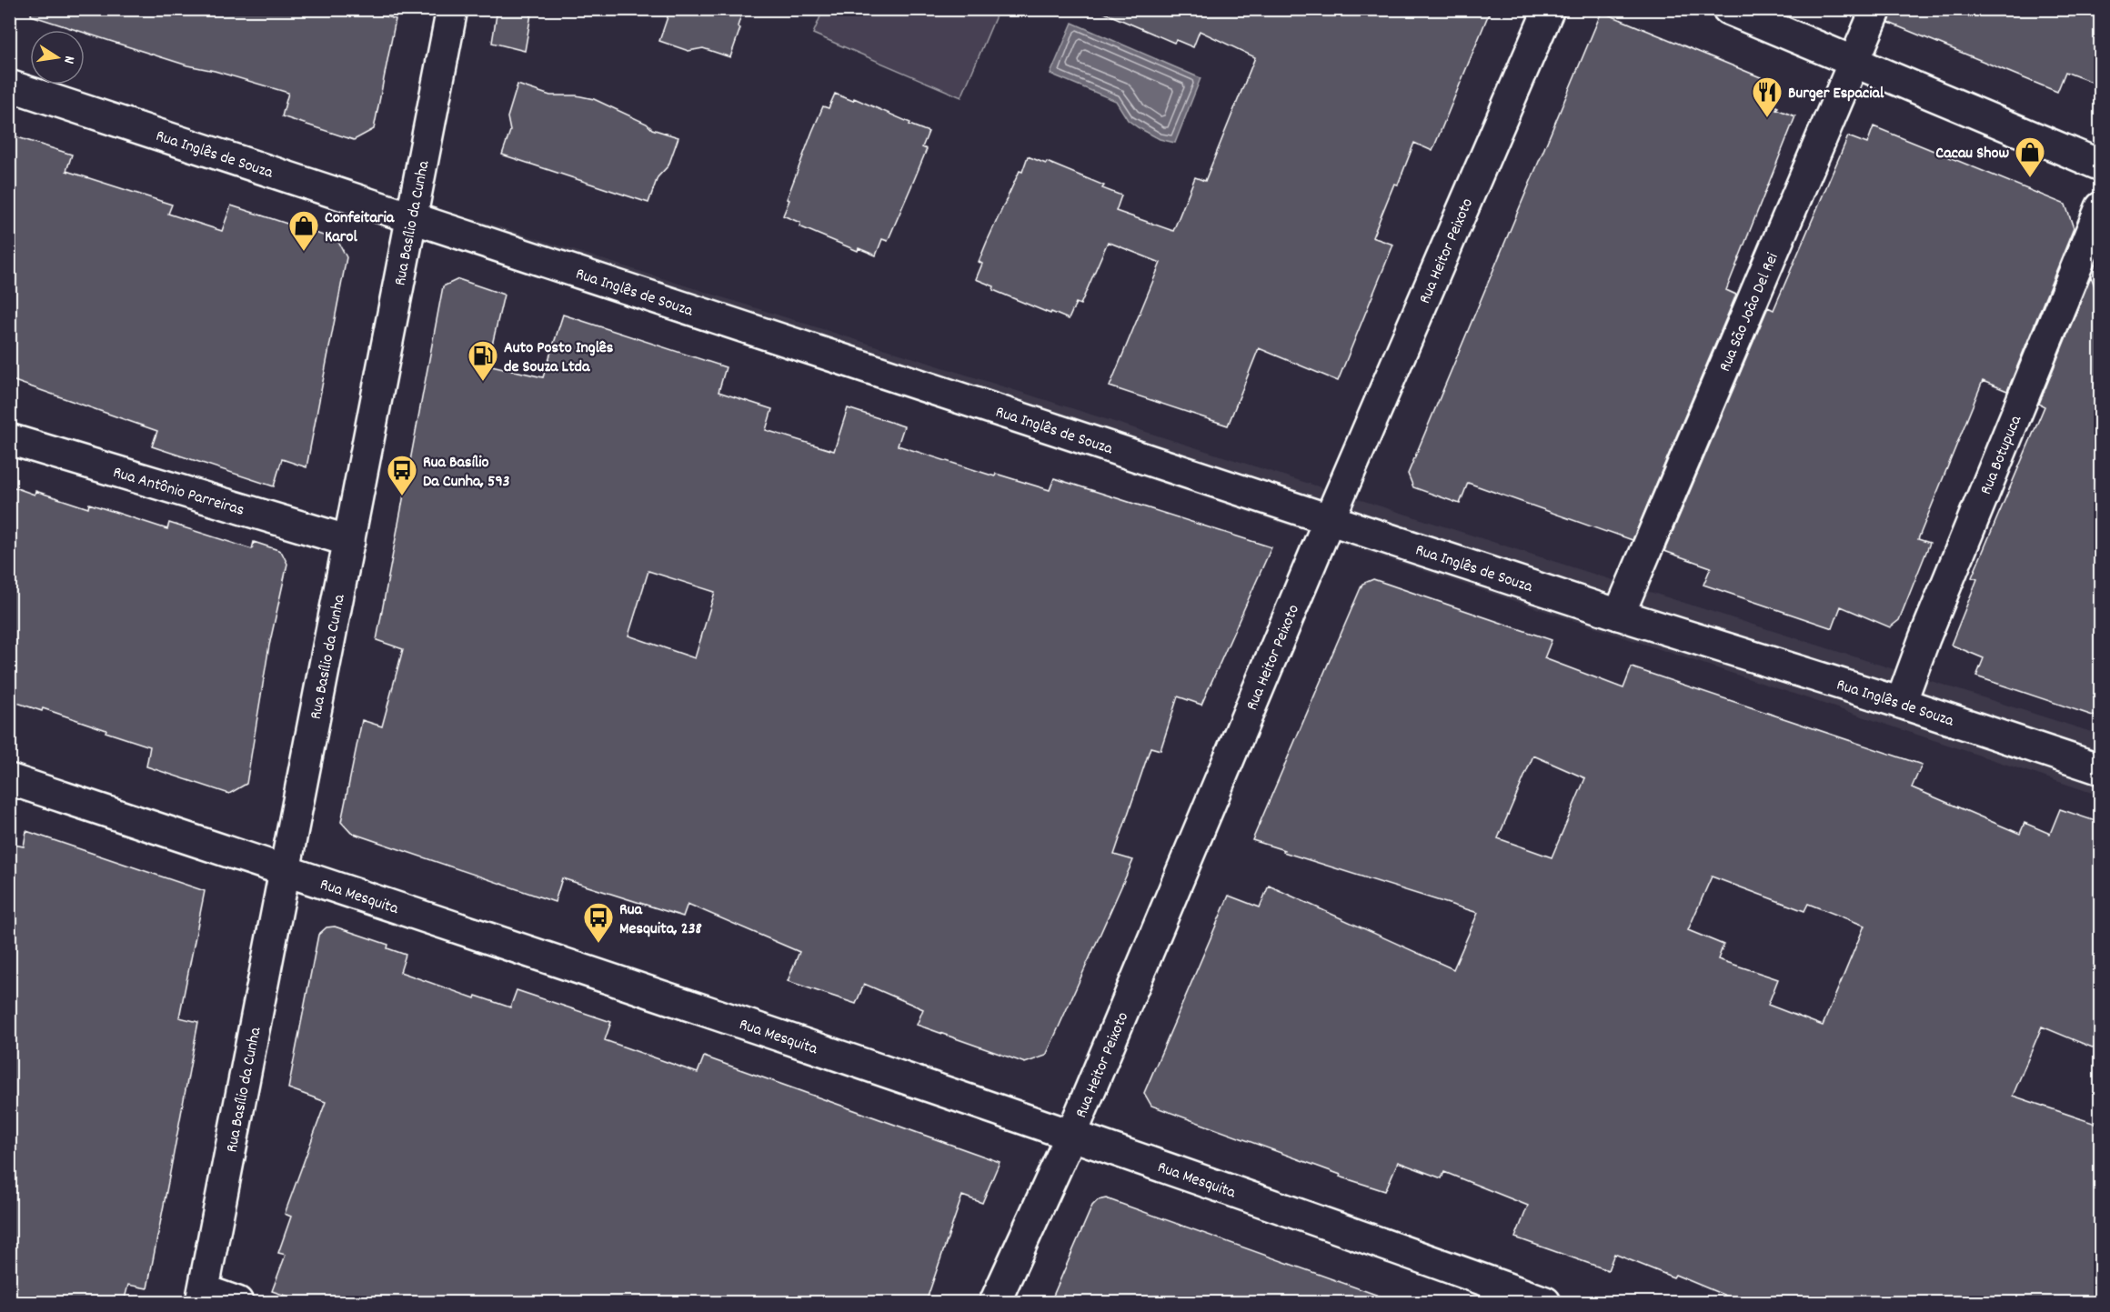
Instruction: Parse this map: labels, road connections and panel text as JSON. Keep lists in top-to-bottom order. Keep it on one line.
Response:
{"streets":{"street":["Rua Inglês de Souza","Rua Basílio da Cunha","Rua Heitor Peixoto","Rua São João Del Rei","Rua Botupuca","Rua Antônio Parreiras","Rua Mesquita"]},"crossings":[["Rua Inglês de Souza","Rua Basílio da Cunha"],["Rua Inglês de Souza","Rua Heitor Peixoto"],["Rua Inglês de Souza","Rua São João Del Rei"],["Rua Inglês de Souza","Rua Botupuca"],["Rua Basílio da Cunha","Rua Antônio Parreiras"],["Rua Basílio da Cunha","Rua Mesquita"],["Rua Heitor Peixoto","Rua Mesquita"]],"places":{"restaurant":["Burger Espacial"],"shop":["Cacau Show","Confeitaria Karol"],"fuel station":["Auto Posto Inglês de Souza Ltda"],"bus stop":["Rua Basílio Da Cunha, 593","Rua Mesquita, 238"]},"north":"right"}
